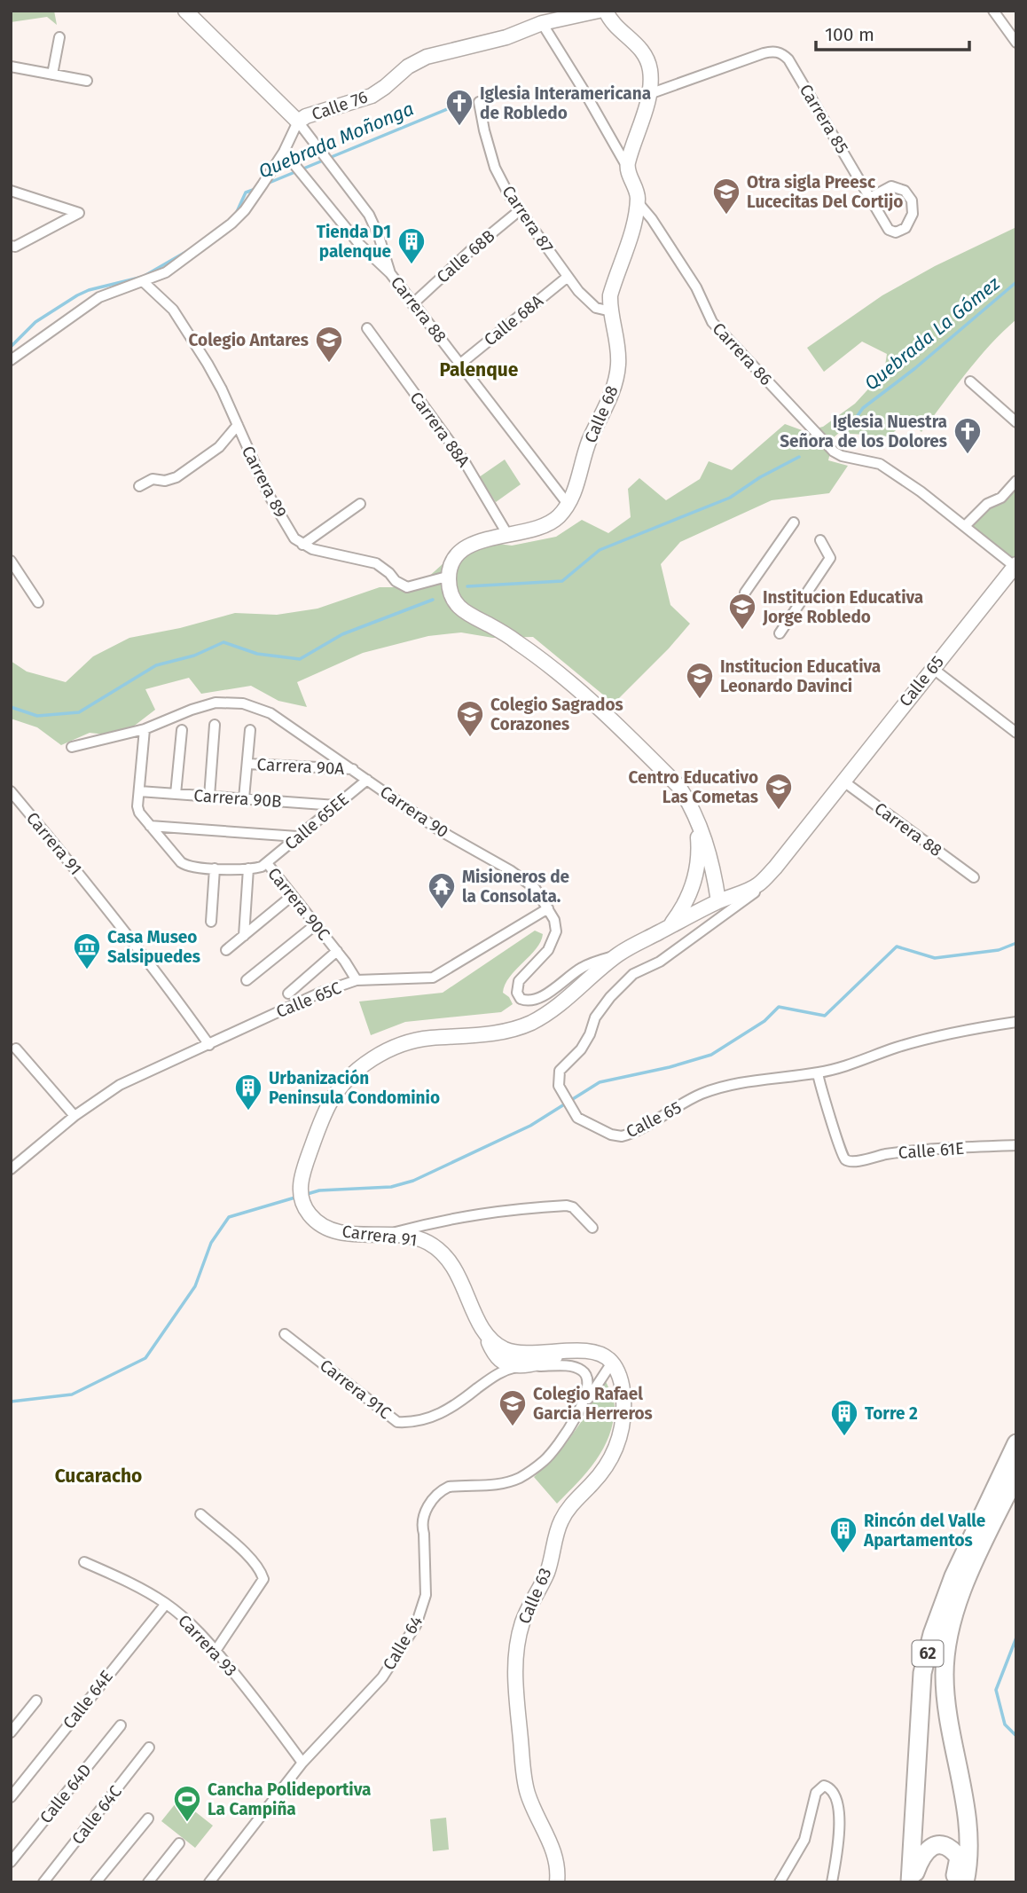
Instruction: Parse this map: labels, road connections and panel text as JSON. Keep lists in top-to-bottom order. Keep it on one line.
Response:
{"streets":{"highway":["62"],"main road":["Calle 76","Carrera 86","Calle 68","Calle 65","Carrera 91","Calle 63"],"street":["Carrera 85","Carrera 87","Calle 68B","Carrera 88","Calle 68A","Carrera 88A","Carrera 89","Carrera 90A","Carrera 90B","Carrera 90","Calle 65EE","Carrera 90C","Calle 65C","Calle 61E","Carrera 91C","Calle 64","Carrera 93","Calle 64E","Calle 64D","Calle 64C"]},"crossings":[["Calle 76","Carrera 88"],["Calle 76","Carrera 86"],["Calle 76","Carrera 89"],["Carrera 87","Calle 68B"],["Carrera 87","Calle 68A"],["Carrera 87","Calle 68"],["Calle 68B","Carrera 88"],["Carrera 88","Calle 68A"],["Carrera 88","Calle 68"],["Carrera 88","Calle 65"],["Carrera 86","Calle 68"],["Carrera 86","Calle 65"],["Calle 68","Carrera 88A"],["Calle 65","Carrera 90"],["Calle 65","Carrera 91"],["Calle 65","Calle 61E"],["Carrera 90A","Carrera 90"],["Carrera 90B","Calle 65EE"],["Carrera 90B","Carrera 90C"],["Carrera 90","Calle 65EE"],["Carrera 90","Calle 65C"],["Calle 65EE","Carrera 90C"],["Carrera 91","Calle 65C"],["Carrera 91","Calle 63"],["Carrera 90C","Calle 65C"],["Calle 64","Carrera 93"],["Carrera 93","Calle 64E"]],"districts":["Palenque","Cucaracho"],"water":["Quebrada Moñonga","Quebrada La Gómez"],"places":{"church":["Iglesia Interamericana de Robledo","Iglesia Nuestra Señora de los Dolores"],"school or university":["Otra sigla Preesc Lucecitas Del Cortijo","Colegio Antares","Institucion Educativa Jorge Robledo","Institucion Educativa Leonardo Davinci","Colegio Sagrados Corazones","Centro Educativo Las Cometas","Colegio Rafael Garcia Herreros"],"building":["Tienda D1 palenque","Urbanización Peninsula Condominio","Torre 2","Rincón del Valle Apartamentos"],"temple":["Misioneros de la Consolata."],"museum":["Casa Museo Salsipuedes"],"sports":["Cancha Polideportiva La Campiña"]},"scale_bar":"100 m"}
